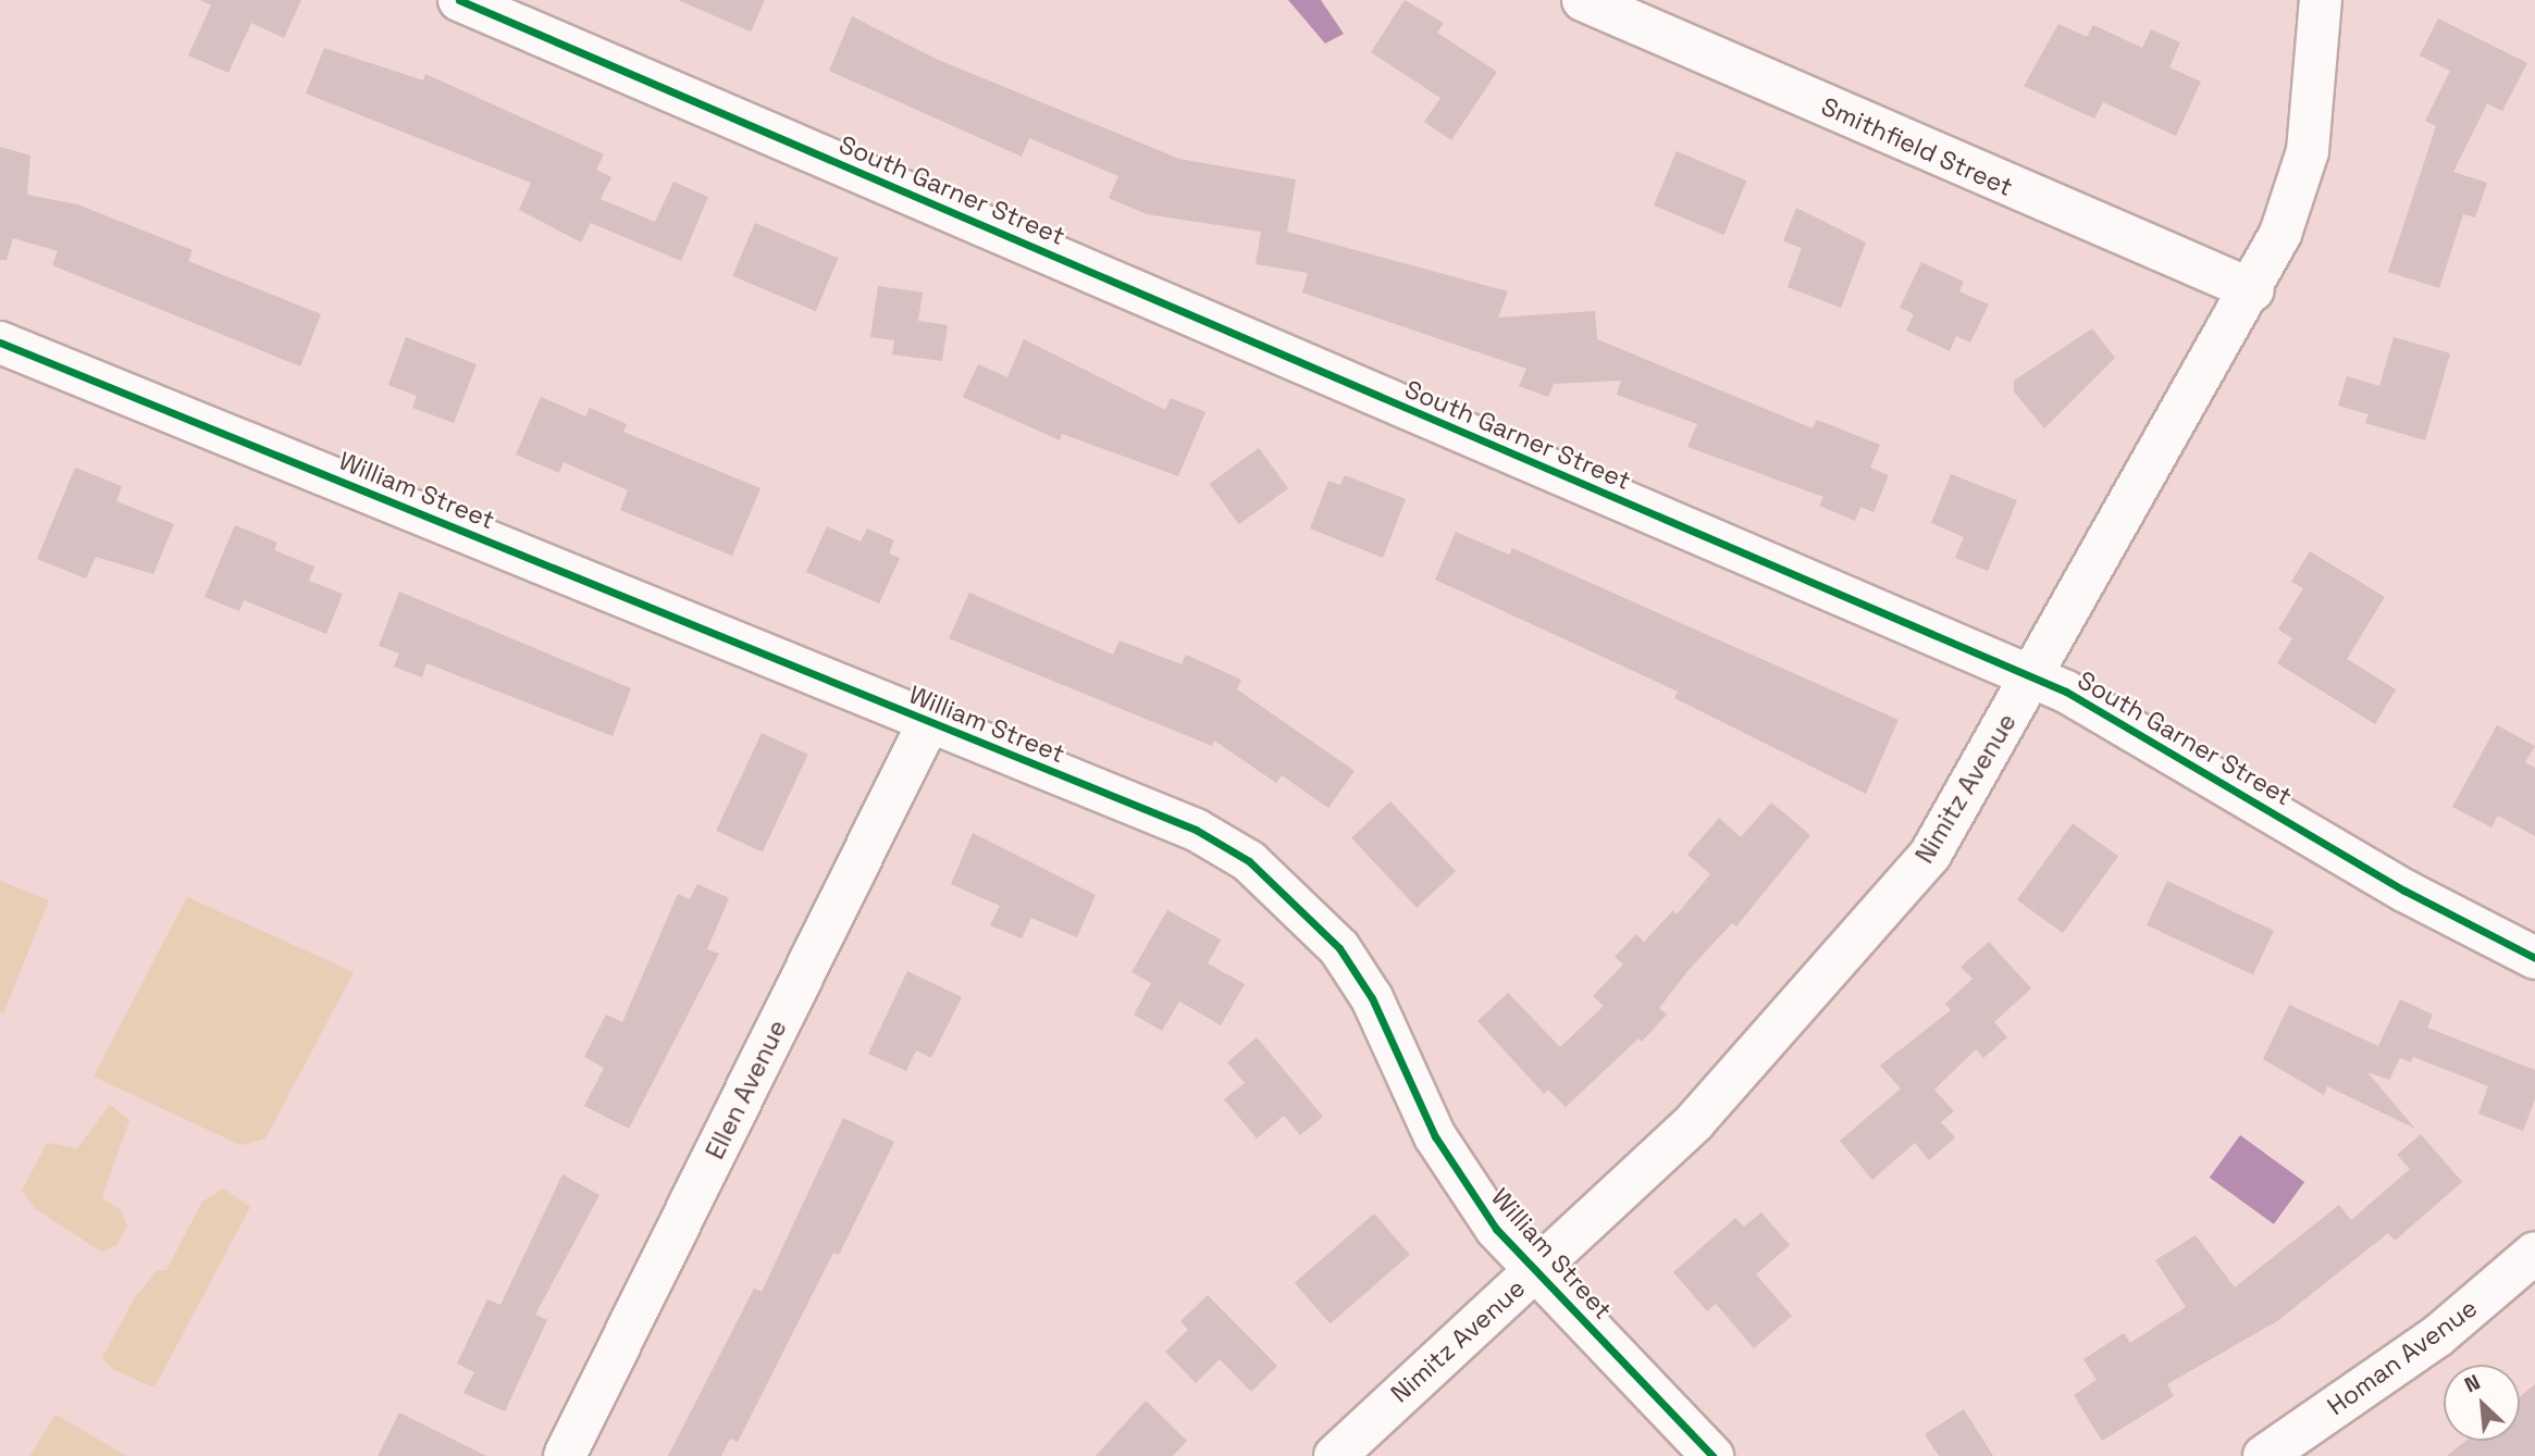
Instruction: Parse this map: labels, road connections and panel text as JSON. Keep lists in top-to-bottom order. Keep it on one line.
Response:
{"streets":{"street":["Smithfield Street","South Garner Street","William Street","Nimitz Avenue","Ellen Avenue","Homan Avenue"]},"crossings":[["Smithfield Street","Nimitz Avenue"],["South Garner Street","Nimitz Avenue"],["William Street","Nimitz Avenue"],["William Street","Ellen Avenue"]],"north":"top left"}
